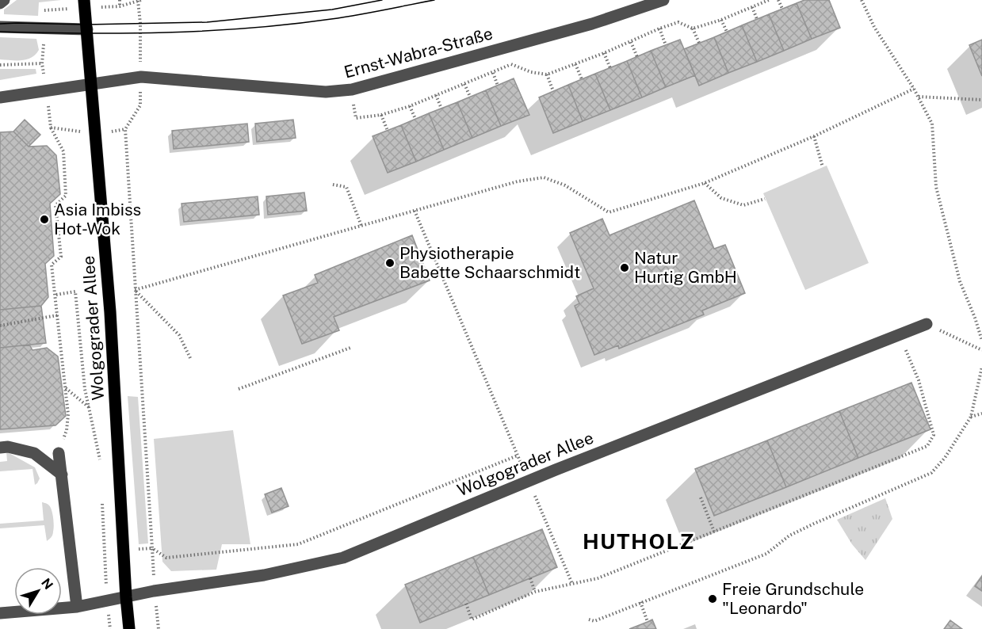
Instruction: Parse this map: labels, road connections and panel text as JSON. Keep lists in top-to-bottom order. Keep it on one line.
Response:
{"streets":{"main road":["Wolgograder Allee"],"street":["Ernst-Wabra-Straße"]},"crossings":[["Ernst-Wabra-Straße","Wolgograder Allee"]],"districts":["HUTHOLZ"],"places":["Asia Imbiss Hot-Wok","Physiotherapie Babette Schaarschmidt","Natur Hurtig GmbH","Freie Grundschule \"Leonardo\""],"north":"top right"}
